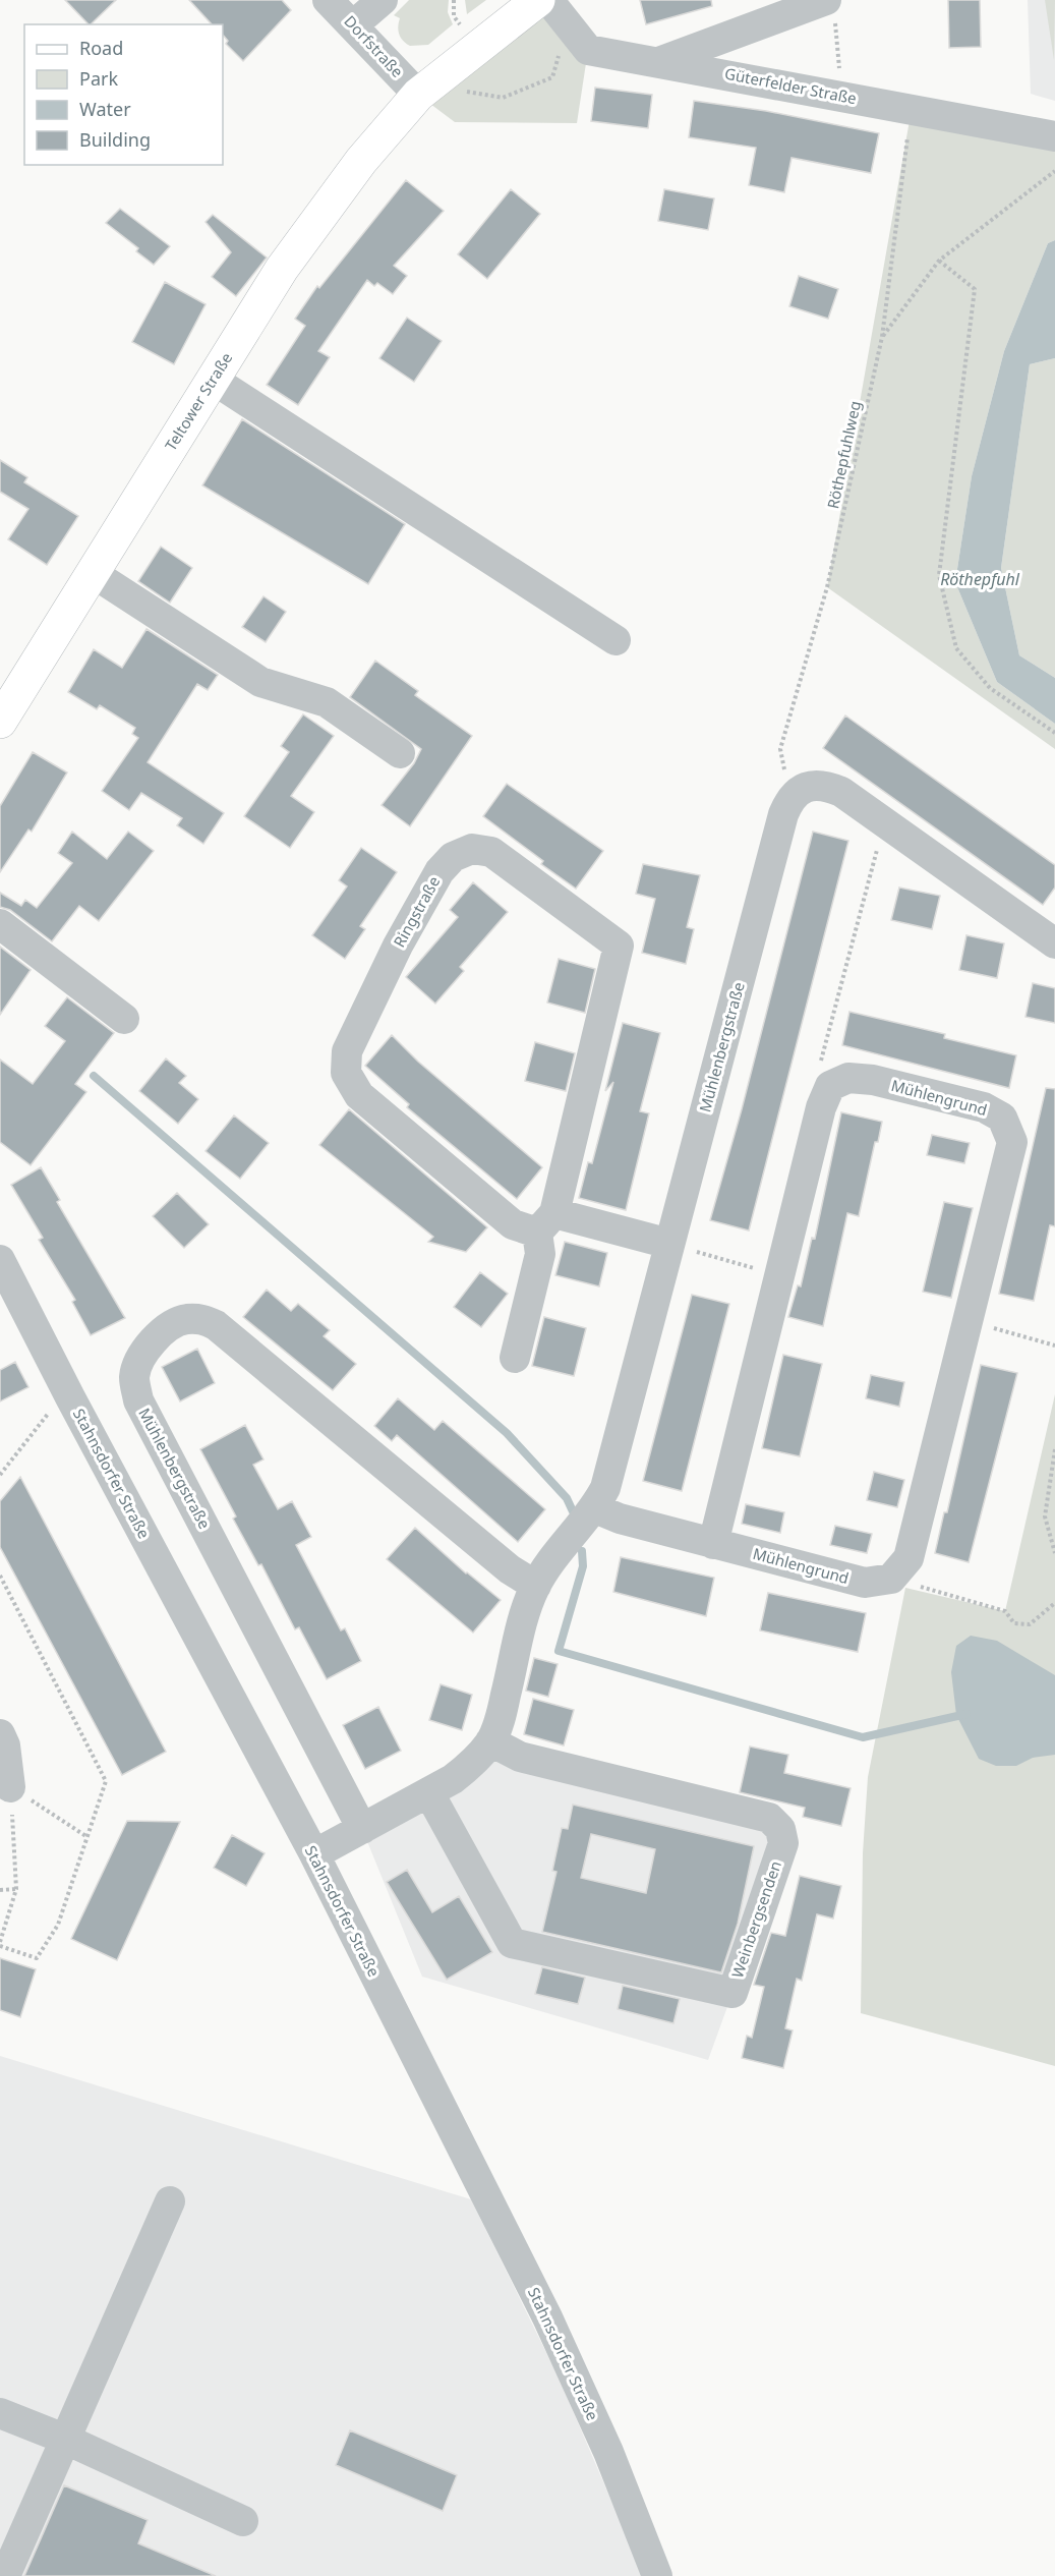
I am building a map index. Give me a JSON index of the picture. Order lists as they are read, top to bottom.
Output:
{
  "streets": {
    "main road": ["Teltower Straße"],
    "street": [
      "Dorfstraße",
      "Güterfelder Straße",
      "Ringstraße",
      "Mühlenbergstraße",
      "Mühlengrund",
      "Stahnsdorfer Straße",
      "Weinbergsenden"
    ],
    "path": ["Röthepfuhlweg"]
  },
  "crossings": [
    ["Dorfstraße", "Teltower Straße"],
    ["Güterfelder Straße", "Röthepfuhlweg"],
    ["Röthepfuhlweg", "Mühlenbergstraße"],
    ["Ringstraße", "Mühlenbergstraße"],
    ["Mühlenbergstraße", "Mühlengrund"],
    ["Mühlenbergstraße", "Stahnsdorfer Straße"],
    ["Mühlenbergstraße", "Weinbergsenden"]
  ],
  "water": ["Röthepfuhl"],
  "legend": [
    "Road",
    "Park",
    "Water",
    "Building"
  ]
}
